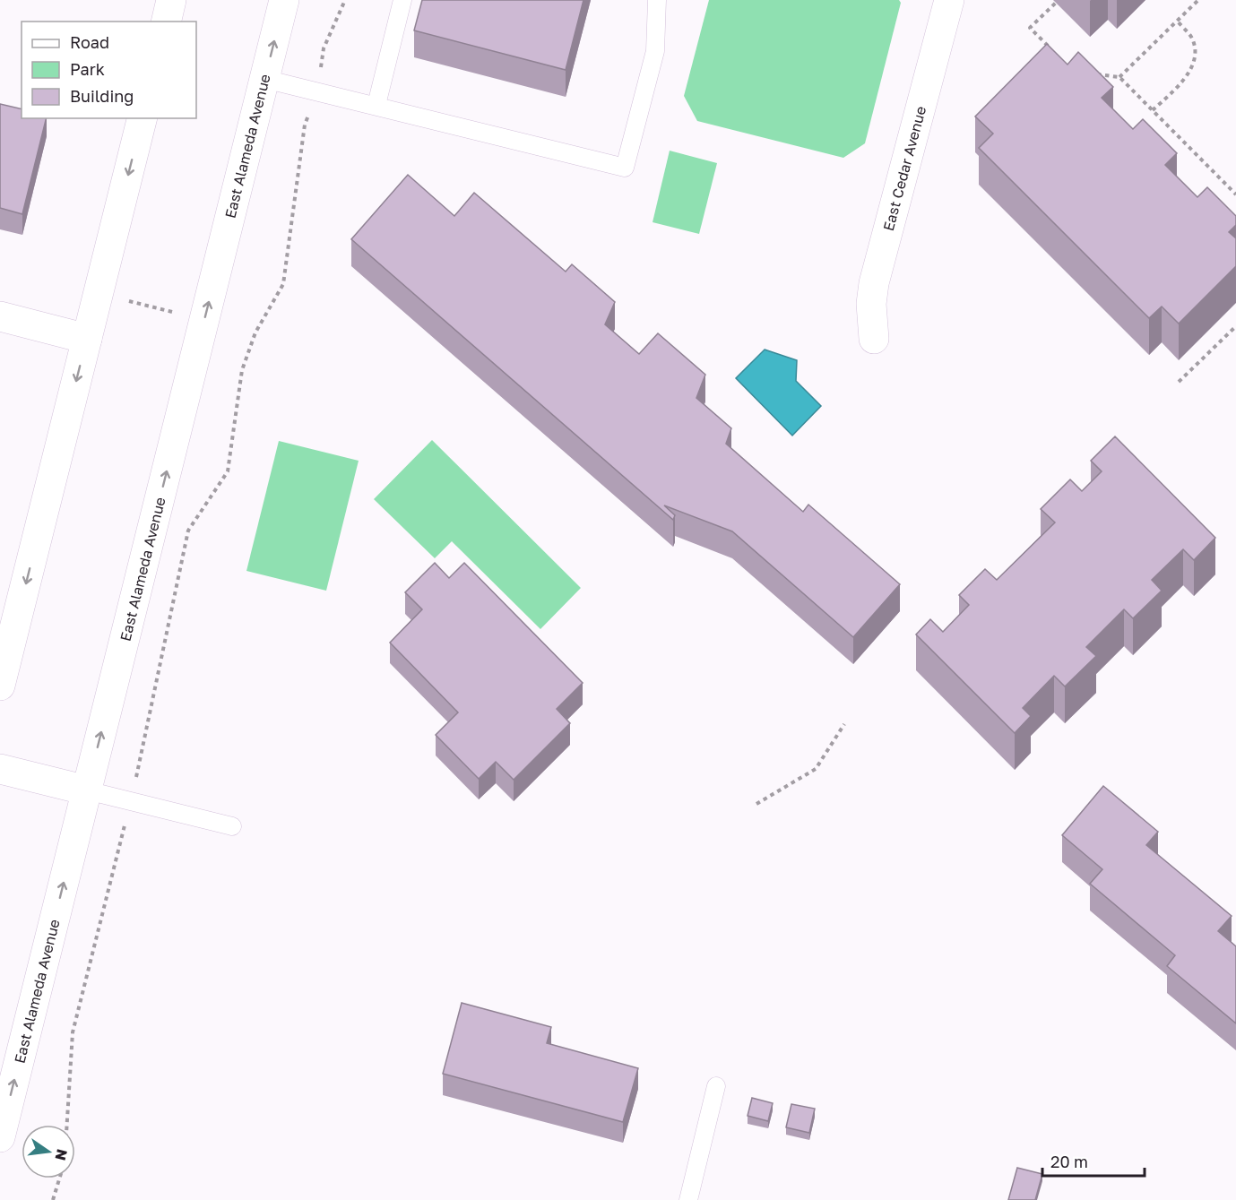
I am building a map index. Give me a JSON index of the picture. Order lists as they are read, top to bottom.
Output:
{
  "streets": {
    "main road": ["East Alameda Avenue", "East Cedar Avenue"]
  },
  "legend": ["Road", "Park", "Building"],
  "scale_bar": "20 m",
  "north": "right"
}
